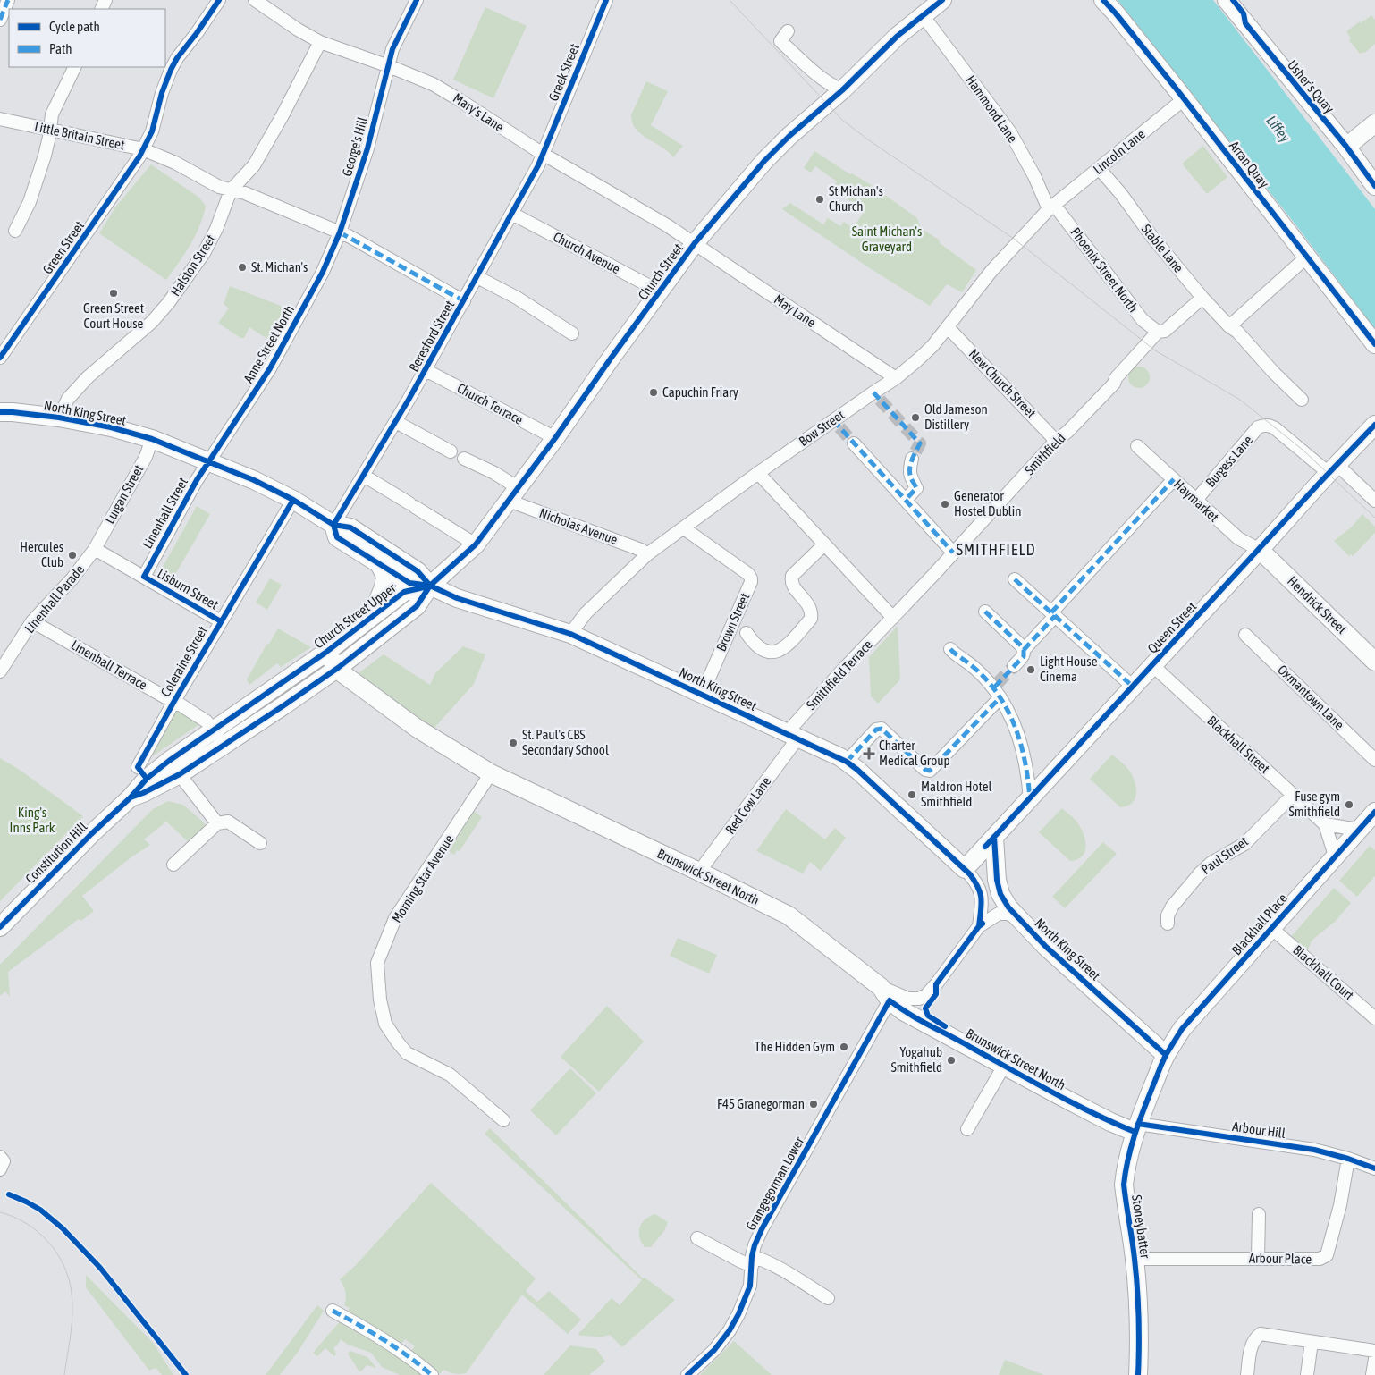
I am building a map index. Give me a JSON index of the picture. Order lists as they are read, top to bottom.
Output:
{
  "streets": {
    "main road": [
      "Usher's Quay",
      "Arran Quay",
      "Church Street",
      "North King Street",
      "Hendrick Street",
      "Church Street Upper",
      "Queen Street",
      "Constitution Hill",
      "Brunswick Street North",
      "Blackhall Place",
      "Stoneybatter"
    ],
    "street": [
      "Greek Street",
      "Hammond Lane",
      "Mary's Lane",
      "Little Britain Street",
      "George's Hill",
      "Lincoln Lane",
      "Green Street",
      "Stable Lane",
      "Church Avenue",
      "Halston Street",
      "Phoenix Street North",
      "May Lane",
      "Beresford Street",
      "Anne Street North",
      "New Church Street",
      "Church Terrace",
      "Bow Street",
      "Smithfield",
      "Burgess Lane",
      "Lurgan Street",
      "Haymarket",
      "Linenhall Street",
      "Nicholas Avenue",
      "Lisburn Street",
      "Linenhall Parade",
      "Brown Street",
      "Coleraine Street",
      "Linenhall Terrace",
      "Smithfield Terrace",
      "Oxmantown Lane",
      "Blackhall Street",
      "Red Cow Lane",
      "Paul Street",
      "Morning Star Avenue",
      "Blackhall Court",
      "Arbour Hill",
      "Grangegorman Lower",
      "Arbour Place"
    ]
  },
  "crossings": [
    ["Greek Street", "Mary's Lane"],
    ["Greek Street", "Beresford Street"],
    ["Hammond Lane", "Lincoln Lane"],
    ["Hammond Lane", "Phoenix Street North"],
    ["Hammond Lane", "Church Street"],
    ["Hammond Lane", "Bow Street"],
    ["Mary's Lane", "George's Hill"],
    ["Mary's Lane", "Halston Street"],
    ["Mary's Lane", "Church Street"],
    ["Mary's Lane", "May Lane"],
    ["Mary's Lane", "Beresford Street"],
    ["Little Britain Street", "George's Hill"],
    ["Little Britain Street", "Green Street"],
    ["Little Britain Street", "Halston Street"],
    ["Little Britain Street", "Beresford Street"],
    ["Little Britain Street", "Anne Street North"],
    ["George's Hill", "Anne Street North"],
    ["Lincoln Lane", "Arran Quay"],
    ["Lincoln Lane", "Stable Lane"],
    ["Lincoln Lane", "Phoenix Street North"],
    ["Lincoln Lane", "Bow Street"],
    ["Stable Lane", "Smithfield"],
    ["Church Avenue", "Church Street"],
    ["Church Avenue", "Beresford Street"],
    ["Halston Street", "North King Street"],
    ["Phoenix Street North", "Bow Street"],
    ["Phoenix Street North", "Smithfield"],
    ["Church Street", "May Lane"],
    ["Church Street", "Church Terrace"],
    ["Church Street", "North King Street"],
    ["Church Street", "Nicholas Avenue"],
    ["Church Street", "Church Street Upper"],
    ["May Lane", "Bow Street"],
    ["Beresford Street", "Church Terrace"],
    ["Beresford Street", "North King Street"],
    ["Anne Street North", "North King Street"],
    ["Anne Street North", "Linenhall Street"],
    ["New Church Street", "Bow Street"],
    ["New Church Street", "Smithfield"],
    ["North King Street", "Bow Street"],
    ["North King Street", "Lurgan Street"],
    ["North King Street", "Linenhall Street"],
    ["North King Street", "Church Street Upper"],
    ["North King Street", "Brown Street"],
    ["North King Street", "Queen Street"],
    ["North King Street", "Coleraine Street"],
    ["North King Street", "Smithfield Terrace"],
    ["North King Street", "Red Cow Lane"],
    ["North King Street", "Blackhall Place"],
    ["North King Street", "Stoneybatter"],
    ["Bow Street", "Nicholas Avenue"],
    ["Bow Street", "Brown Street"],
    ["Smithfield", "Smithfield Terrace"],
    ["Burgess Lane", "Haymarket"],
    ["Burgess Lane", "Queen Street"],
    ["Lurgan Street", "Lisburn Street"],
    ["Lurgan Street", "Linenhall Parade"],
    ["Haymarket", "Hendrick Street"],
    ["Haymarket", "Queen Street"],
    ["Linenhall Street", "Lisburn Street"],
    ["Lisburn Street", "Linenhall Parade"],
    ["Lisburn Street", "Coleraine Street"],
    ["Linenhall Parade", "Linenhall Terrace"],
    ["Hendrick Street", "Queen Street"],
    ["Church Street Upper", "Linenhall Terrace"],
    ["Church Street Upper", "Constitution Hill"],
    ["Church Street Upper", "Brunswick Street North"],
    ["Queen Street", "Blackhall Street"],
    ["Coleraine Street", "Linenhall Terrace"],
    ["Smithfield Terrace", "Red Cow Lane"],
    ["Blackhall Street", "Paul Street"],
    ["Red Cow Lane", "Brunswick Street North"],
    ["Brunswick Street North", "Morning Star Avenue"],
    ["Brunswick Street North", "Arbour Hill"],
    ["Brunswick Street North", "Grangegorman Lower"],
    ["Brunswick Street North", "Stoneybatter"],
    ["Blackhall Place", "Blackhall Court"],
    ["Blackhall Place", "Stoneybatter"],
    ["Arbour Hill", "Stoneybatter"],
    ["Arbour Hill", "Arbour Place"],
    ["Stoneybatter", "Arbour Place"]
  ],
  "districts": ["SMITHFIELD"],
  "water": ["Liffey"],
  "parks": ["Saint Michan's Graveyard", "King's Inns Park"],
  "places": {
    "other": [
      "St Michan's Church",
      "St. Michan's",
      "Green Street Court House",
      "Capuchin Friary",
      "Old Jameson Distillery",
      "Generator Hostel Dublin",
      "Hercules Club",
      "Light House Cinema",
      "St. Paul's CBS Secondary School",
      "Maldron Hotel Smithfield",
      "Fuse gym Smithfield",
      "The Hidden Gym",
      "Yogahub Smithfield",
      "F45 Granegorman"
    ],
    "health": ["Charter Medical Group"]
  },
  "legend": ["Cycle path", "Path"]
}
